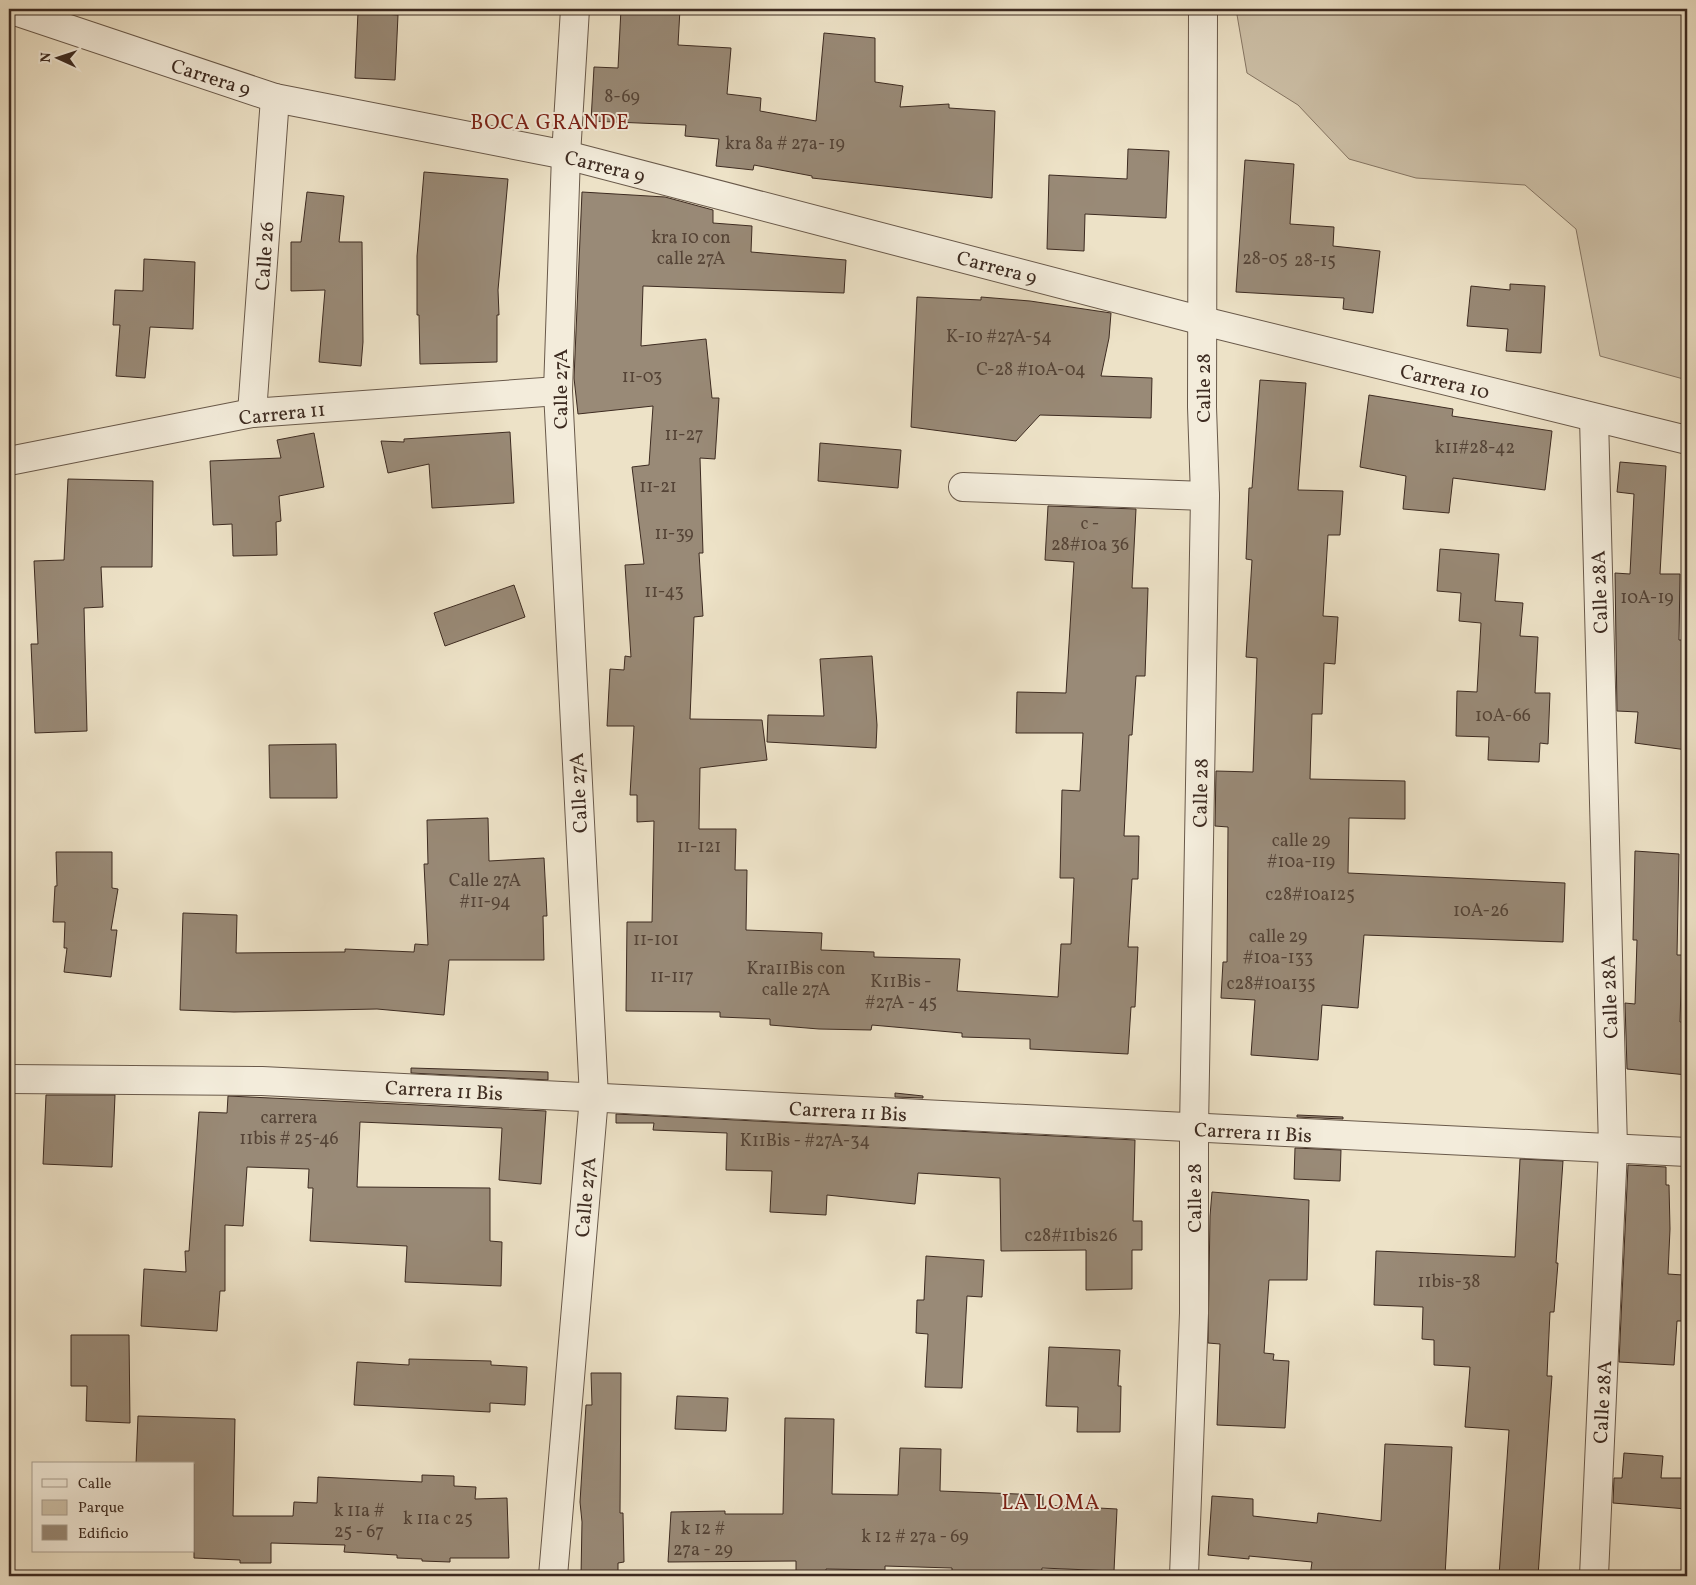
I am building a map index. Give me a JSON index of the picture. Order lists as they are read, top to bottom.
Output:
{
  "streets": {
    "street": [
      "Carrera 9",
      "Calle 26",
      "Carrera 10",
      "Calle 28",
      "Calle 27A",
      "Carrera 11",
      "Calle 28A",
      "Carrera 11 Bis"
    ]
  },
  "crossings": [
    ["Carrera 9", "Calle 26"],
    ["Carrera 9", "Carrera 10"],
    ["Carrera 9", "Calle 28"],
    ["Carrera 9", "Calle 27A"],
    ["Calle 26", "Carrera 11"],
    ["Carrera 10", "Calle 28"],
    ["Carrera 10", "Calle 28A"],
    ["Calle 28", "Carrera 11 Bis"],
    ["Calle 27A", "Carrera 11"],
    ["Calle 27A", "Carrera 11 Bis"],
    ["Calle 28A", "Carrera 11 Bis"]
  ],
  "districts": ["BOCA GRANDE", "LA LOMA"],
  "house_numbers": [
    "8-69",
    "kra 8a # 27a- 19",
    "kra 10 con calle 27A",
    "28-05",
    "28-15",
    "K-10 #27A-54",
    "C-28 #10A-04",
    "11-03",
    "11-27",
    "k11#28-42",
    "11-21",
    "c - 28#10a 36",
    "11-39",
    "11-43",
    "10A-19",
    "10A-66",
    "calle 29 #10a-119",
    "11-121",
    "Calle 27A #11-94",
    "c28#10a125",
    "10A-26",
    "calle 29 #10a-133",
    "11-101",
    "Kra11Bis con calle 27A",
    "11-117",
    "K11Bis - #27A - 45",
    "c28#10a135",
    "carrera 11bis # 25-46",
    "K11Bis - #27A-34",
    "c28#11bis26",
    "11bis-38",
    "k 11a # 25 - 67",
    "k 11a c 25",
    "k 12 # 27a - 29",
    "k 12 # 27a - 69"
  ],
  "legend": ["Calle", "Parque", "Edificio"],
  "north": "left"
}
